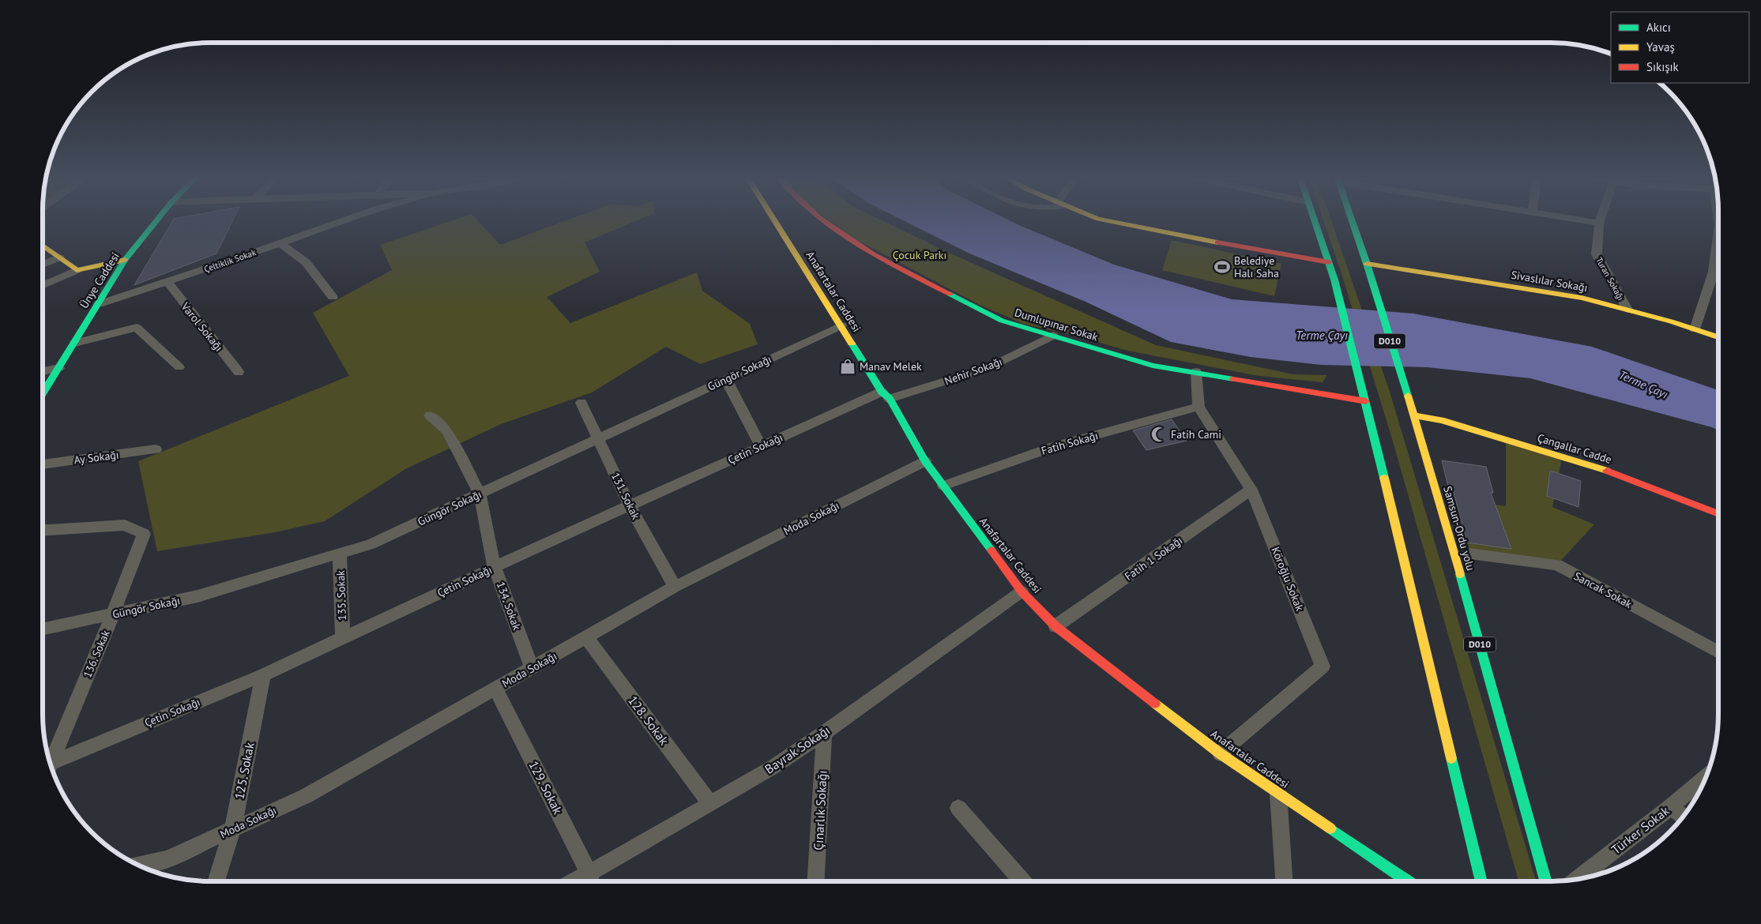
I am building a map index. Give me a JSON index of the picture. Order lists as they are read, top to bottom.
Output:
{
  "streets": {
    "main road": [
      "Ünye Caddesi",
      "Sivaslılar Sokağı",
      "Anafartalar Caddesi",
      "Dumlupınar Sokak",
      "D010",
      "Çangallar Cadde",
      "Samsun-Ordu yolu"
    ],
    "street": [
      "Çeltiklik Sokak",
      "Turan Sokağı",
      "Varol Sokağı",
      "Nehir Sokağı",
      "Güngör Sokağı",
      "Fatih Sokağı",
      "Çetin Sokağı",
      "Ay Sokağı",
      "131. Sokak",
      "Moda Sokağı",
      "Fatih 1 Sokağı",
      "Köroğlu Sokak",
      "Sancak Sokak",
      "135. Sokak",
      "134. Sokak",
      "136. Sokak",
      "128. Sokak",
      "Bayrak Sokağı",
      "125. Sokak",
      "129. Sokak",
      "Çınarlık Sokağı",
      "Türker Sokak"
    ]
  },
  "crossings": [
    ["Çeltiklik Sokak", "Ünye Caddesi"],
    ["Çeltiklik Sokak", "Varol Sokağı"],
    ["Turan Sokağı", "Sivaslılar Sokağı"],
    ["Sivaslılar Sokağı", "Samsun-Ordu yolu"],
    ["Anafartalar Caddesi", "Nehir Sokağı"],
    ["Anafartalar Caddesi", "Güngör Sokağı"],
    ["Anafartalar Caddesi", "Fatih Sokağı"],
    ["Anafartalar Caddesi", "Çetin Sokağı"],
    ["Anafartalar Caddesi", "Moda Sokağı"],
    ["Anafartalar Caddesi", "Fatih 1 Sokağı"],
    ["Anafartalar Caddesi", "Köroğlu Sokak"],
    ["Anafartalar Caddesi", "Bayrak Sokağı"],
    ["Dumlupınar Sokak", "Nehir Sokağı"],
    ["Dumlupınar Sokak", "Köroğlu Sokak"],
    ["Nehir Sokağı", "Çetin Sokağı"],
    ["Güngör Sokağı", "131. Sokak"],
    ["Güngör Sokağı", "135. Sokak"],
    ["Güngör Sokağı", "134. Sokak"],
    ["Güngör Sokağı", "136. Sokak"],
    ["Fatih Sokağı", "Köroğlu Sokak"],
    ["Çetin Sokağı", "131. Sokak"],
    ["Çetin Sokağı", "135. Sokak"],
    ["Çetin Sokağı", "134. Sokak"],
    ["Çetin Sokağı", "125. Sokak"],
    ["Çangallar Cadde", "Samsun-Ordu yolu"],
    ["131. Sokak", "Moda Sokağı"],
    ["Moda Sokağı", "134. Sokak"],
    ["Moda Sokağı", "128. Sokak"],
    ["Moda Sokağı", "125. Sokak"],
    ["Moda Sokağı", "129. Sokak"],
    ["Fatih 1 Sokağı", "Köroğlu Sokak"],
    ["128. Sokak", "Bayrak Sokağı"],
    ["Bayrak Sokağı", "129. Sokak"],
    ["Bayrak Sokağı", "Çınarlık Sokağı"]
  ],
  "water": ["Terme Çayı"],
  "parks": ["Çocuk Parkı"],
  "places": {
    "sports": ["Belediye Halı Saha"],
    "shop": ["Manav Melek"],
    "mosque": ["Fatih Cami"]
  },
  "legend": ["Akıcı", "Yavaş", "Sıkışık"]
}
